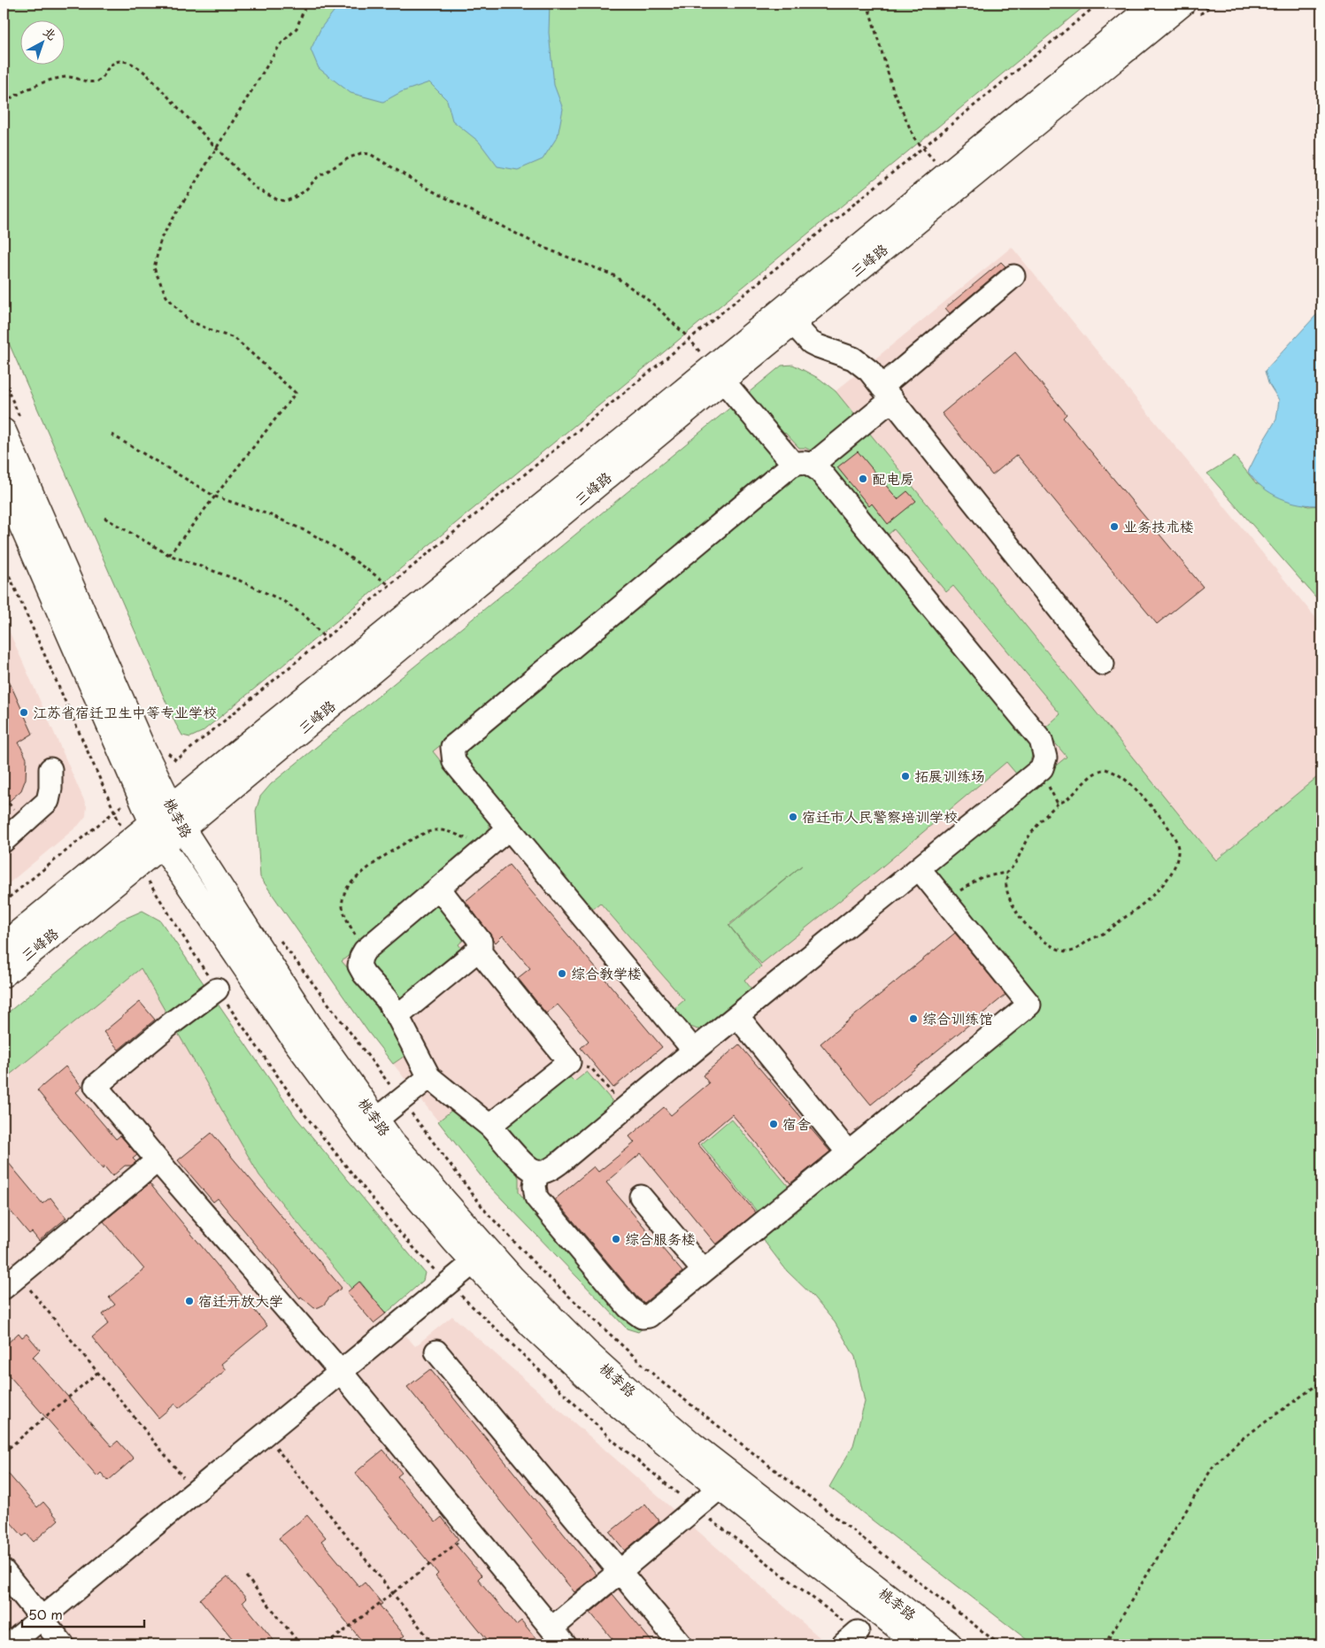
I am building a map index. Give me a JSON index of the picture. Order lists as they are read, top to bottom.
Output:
{
  "streets": {
    "main road": ["三峰路", "桃李路"]
  },
  "crossings": [
    ["三峰路", "桃李路"]
  ],
  "places": [
    "配电房",
    "业务技术楼",
    "江苏省宿迁卫生中等专业学校",
    "拓展训练场",
    "宿迁市人民警察培训学校",
    "综合教学楼",
    "综合训练馆",
    "宿舍",
    "综合服务楼",
    "宿迁开放大学"
  ],
  "scale_bar": "50 m",
  "north": "top right"
}
